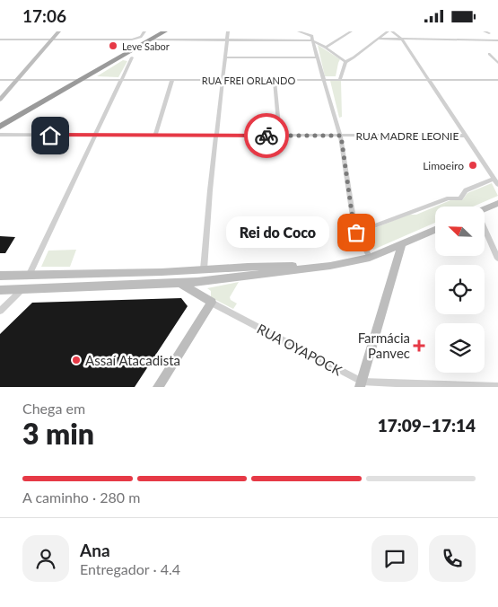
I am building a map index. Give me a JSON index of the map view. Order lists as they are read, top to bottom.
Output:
{
  "streets": {
    "street": ["RUA FREI ORLANDO", "RUA MADRE LEONIE", "RUA OYAPOCK"]
  },
  "places": {
    "other": [
      "Leve Sabor",
      "Limoeiro",
      "Rei do Coco",
      "Assaí Atacadista"
    ],
    "health": ["Farmácia Panvec"]
  },
  "north": "top left",
  "page": {
    "status": "17:06",
    "bubble": "Rei do Coco",
    "heading": ["3 min", "Chega em", "17:09–17:14"],
    "panel": ["Ana", "Entregador · 4.4"],
    "bar": "A caminho · 280 m"
  }
}
